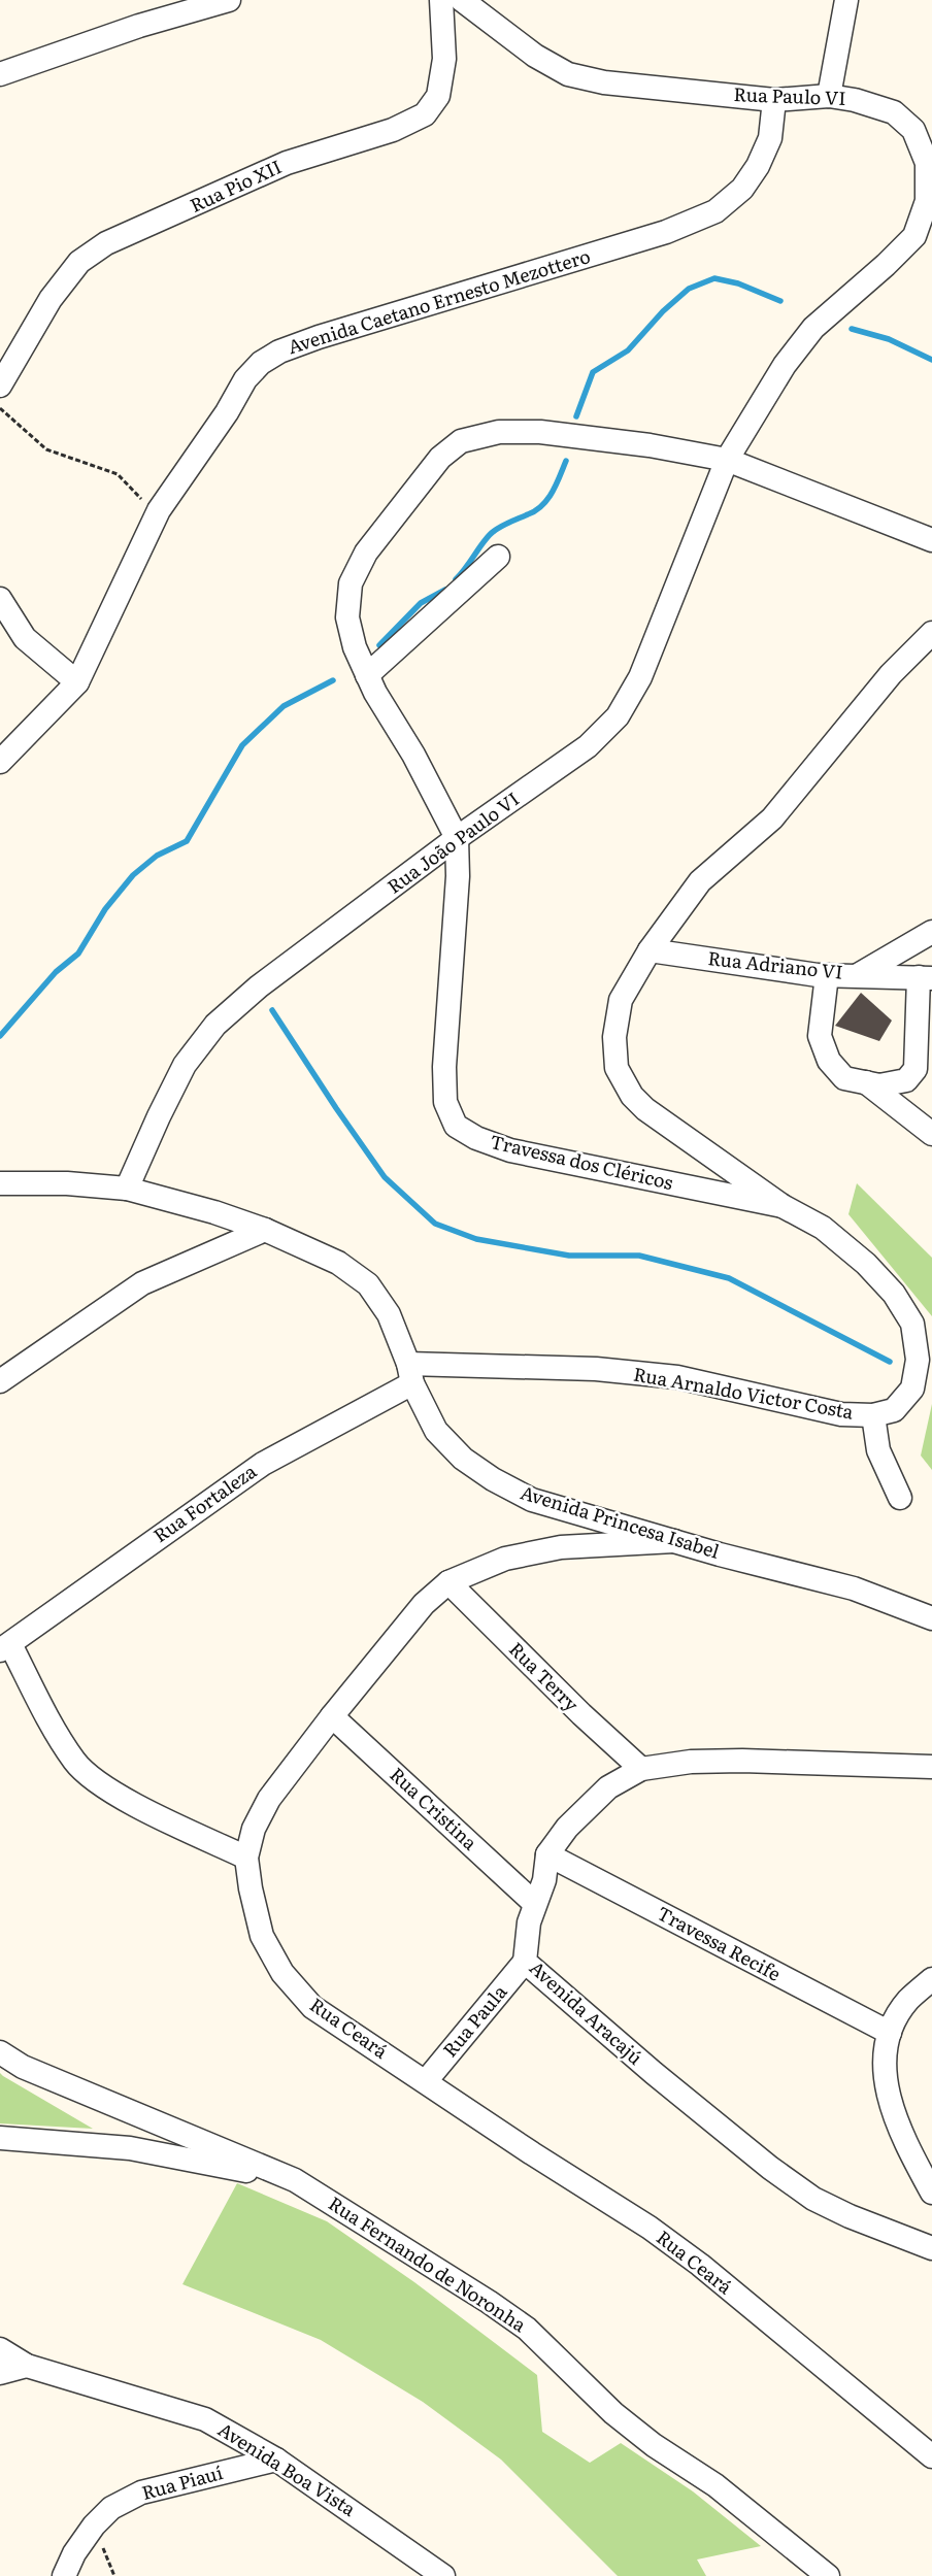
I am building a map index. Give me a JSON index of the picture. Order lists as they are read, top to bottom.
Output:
{
  "streets": {
    "street": [
      "Rua Paulo VI",
      "Rua Pio XII",
      "Avenida Caetano Ernesto Mezottero",
      "Rua João Paulo VI",
      "Rua Adriano VI",
      "Travessa dos Cléricos",
      "Rua Arnaldo Victor Costa",
      "Rua Fortaleza",
      "Avenida Princesa Isabel",
      "Rua Terry",
      "Rua Cristina",
      "Travessa Recife",
      "Avenida Aracajú",
      "Rua Paula",
      "Rua Ceará",
      "Rua Fernando de Noronha",
      "Avenida Boa Vista",
      "Rua Piauí"
    ]
  },
  "crossings": [
    ["Rua Paulo VI", "Avenida Caetano Ernesto Mezottero"],
    ["Rua Paulo VI", "Rua João Paulo VI"],
    ["Rua João Paulo VI", "Travessa dos Cléricos"],
    ["Rua João Paulo VI", "Avenida Princesa Isabel"],
    ["Rua Adriano VI", "Rua Arnaldo Victor Costa"],
    ["Travessa dos Cléricos", "Rua Arnaldo Victor Costa"],
    ["Rua Arnaldo Victor Costa", "Rua Fortaleza"],
    ["Rua Arnaldo Victor Costa", "Avenida Princesa Isabel"],
    ["Rua Fortaleza", "Avenida Princesa Isabel"],
    ["Rua Fortaleza", "Rua Ceará"],
    ["Avenida Princesa Isabel", "Rua Ceará"],
    ["Rua Terry", "Avenida Aracajú"],
    ["Rua Terry", "Rua Ceará"],
    ["Rua Cristina", "Avenida Aracajú"],
    ["Rua Cristina", "Rua Ceará"],
    ["Travessa Recife", "Avenida Aracajú"],
    ["Avenida Aracajú", "Rua Paula"],
    ["Rua Paula", "Rua Ceará"],
    ["Avenida Boa Vista", "Rua Piauí"]
  ]
}
